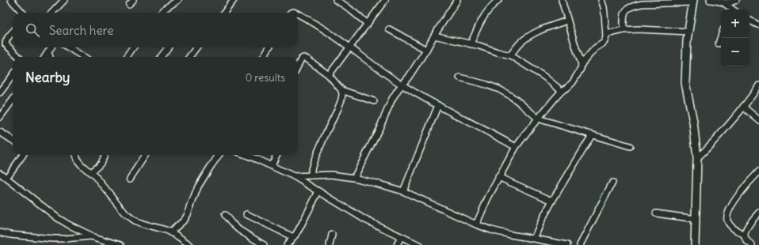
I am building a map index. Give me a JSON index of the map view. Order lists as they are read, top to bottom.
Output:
{
  "page": {
    "map_buttons": ["+", "−"],
    "search": "Search here",
    "heading": ["Nearby", "0 results"]
  }
}
